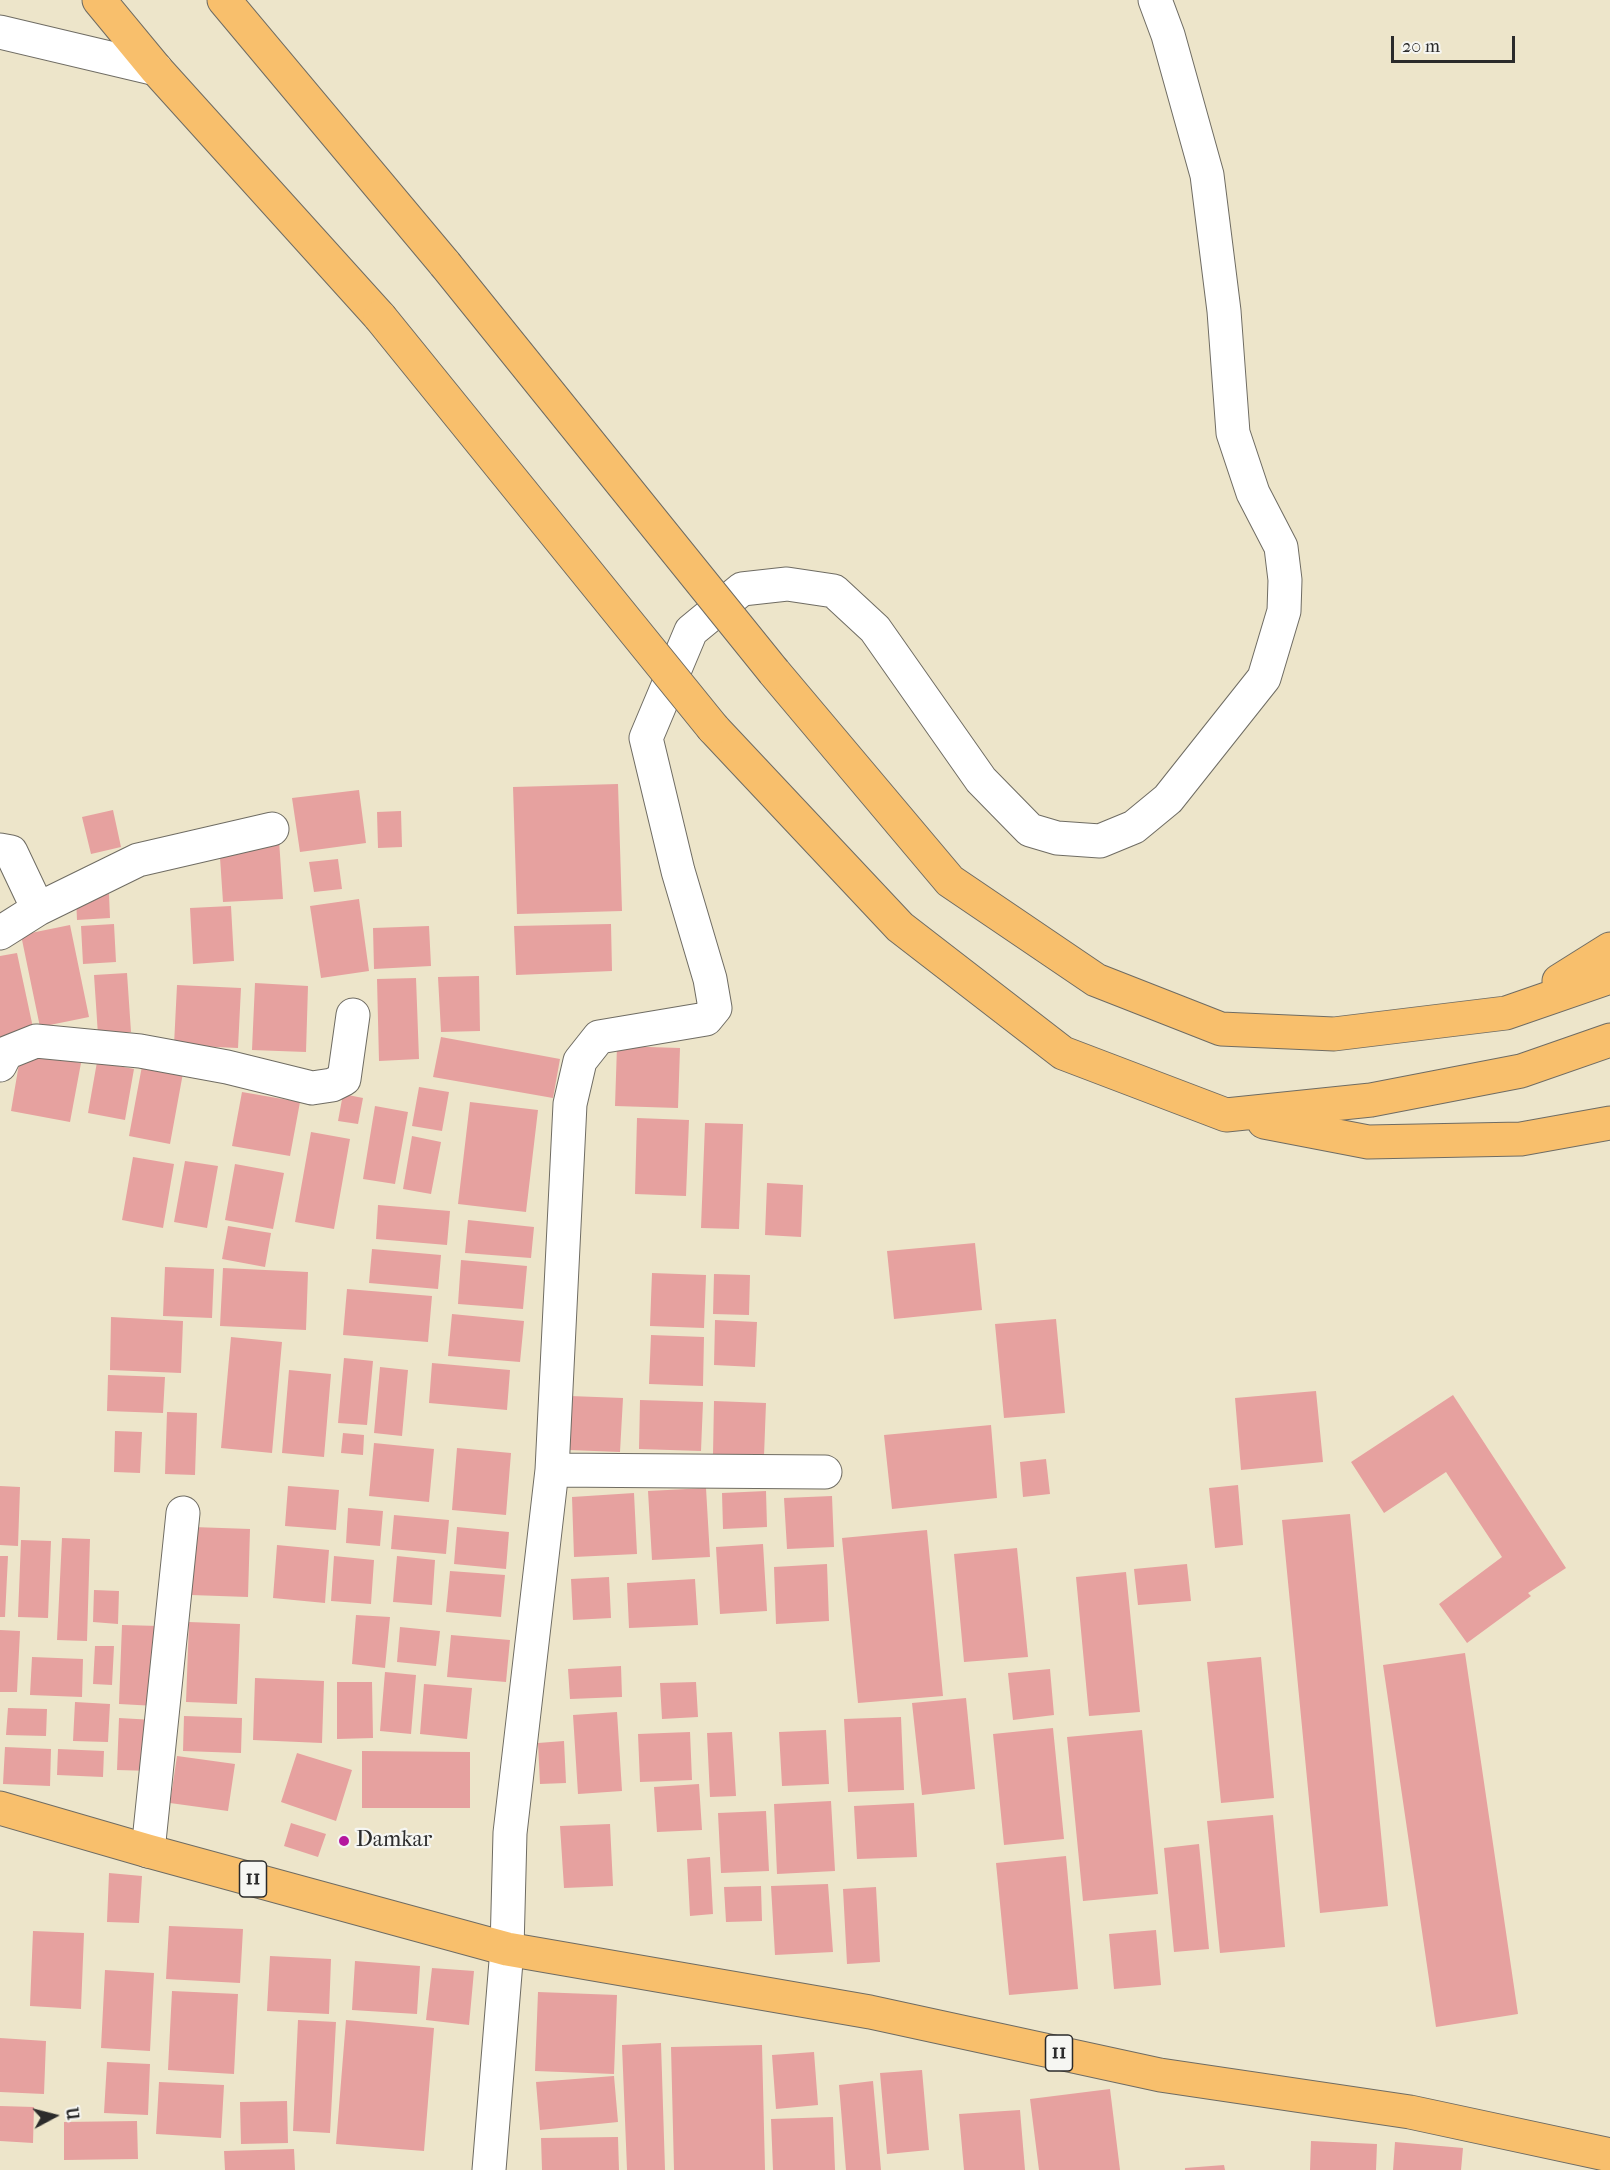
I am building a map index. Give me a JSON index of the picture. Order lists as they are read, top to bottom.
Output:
{
  "streets": {
    "highway": ["11"]
  },
  "places": ["Damkar"],
  "scale_bar": "20 m",
  "north": "right"
}
